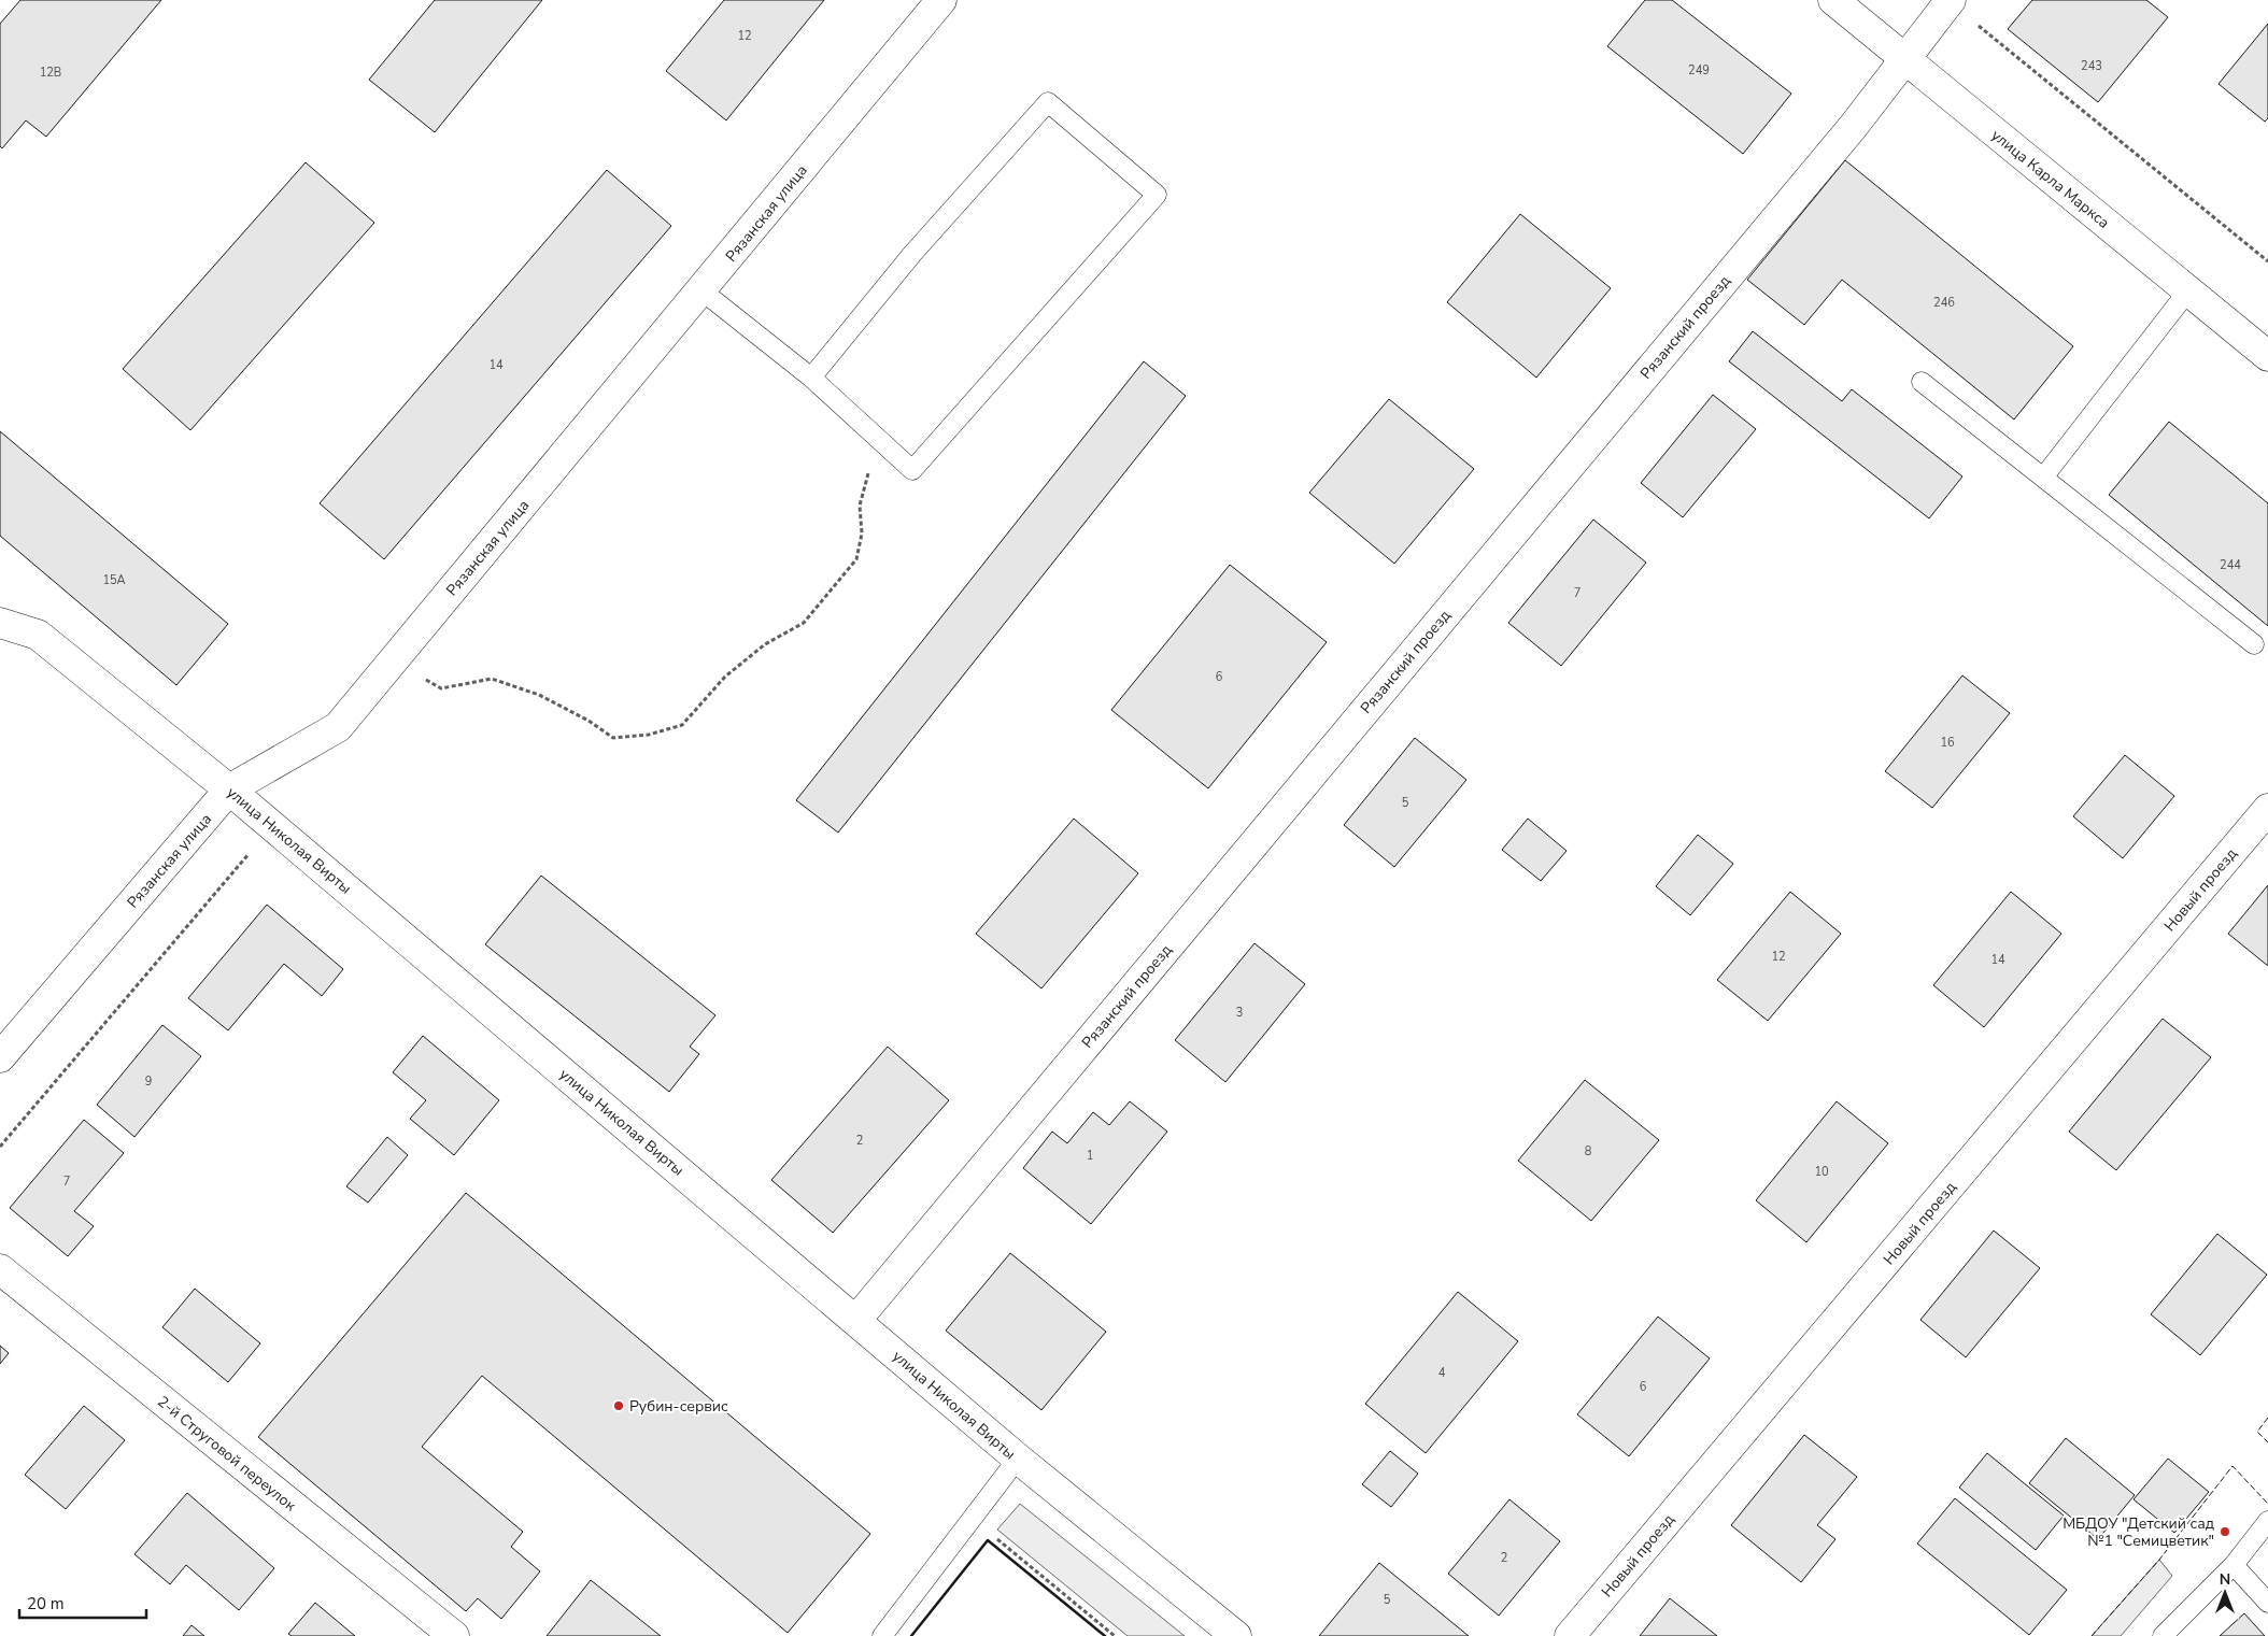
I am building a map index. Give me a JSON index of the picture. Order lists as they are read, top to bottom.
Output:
{
  "streets": {
    "street": [
      "улица Карла Маркса",
      "Рязанская улица",
      "Рязанский проезд",
      "улица Николая Вирты",
      "Новый проезд",
      "2-й Струговой переулок"
    ]
  },
  "crossings": [
    ["улица Карла Маркса", "Рязанский проезд"],
    ["Рязанская улица", "улица Николая Вирты"],
    ["Рязанский проезд", "улица Николая Вирты"]
  ],
  "places": ["Рубин-сервис", "МБДОУ \"Детский сад №1 \"Семицветик\""],
  "house_numbers": [
    "12",
    "243",
    "249",
    "12В",
    "246",
    "14",
    "244",
    "15А",
    "7",
    "6",
    "16",
    "5",
    "12",
    "14",
    "3",
    "9",
    "2",
    "8",
    "1",
    "10",
    "7",
    "4",
    "6",
    "2",
    "5"
  ],
  "scale_bar": "20 m",
  "north": "top"
}
